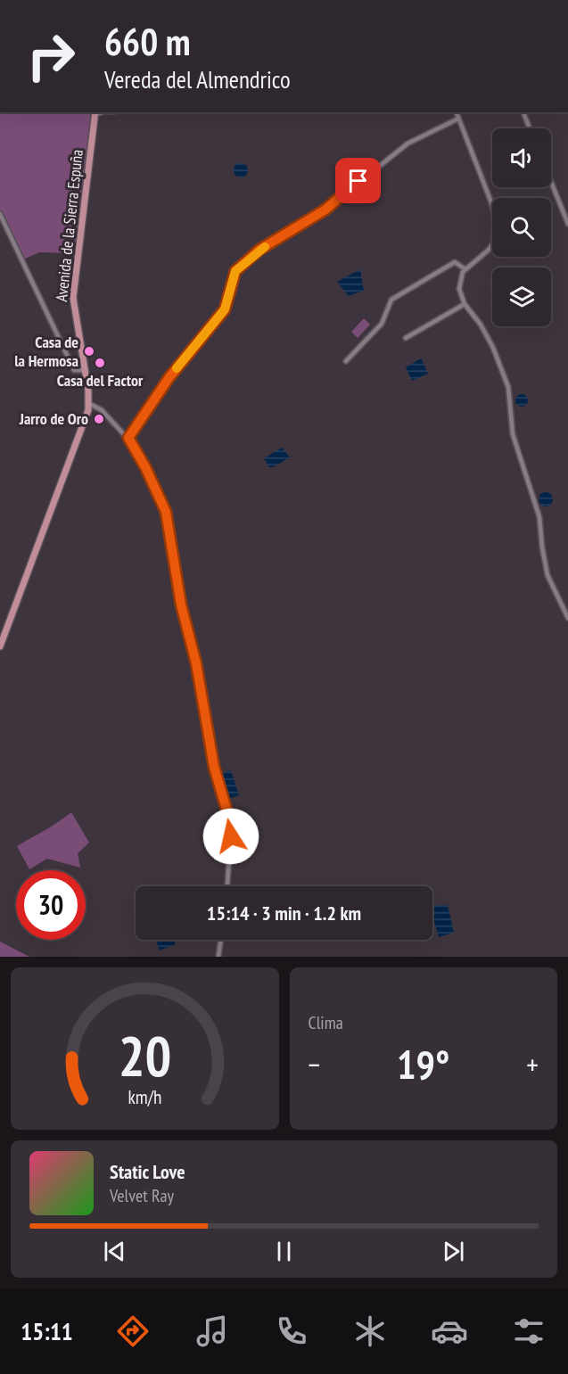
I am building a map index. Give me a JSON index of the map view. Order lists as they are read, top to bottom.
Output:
{
  "streets": {
    "main road": ["Avenida de la Sierra Espuña"]
  },
  "places": ["Casa de la Hermosa", "Casa del Factor", "Jarro de Oro"],
  "page": {
    "turn": ["660 m", "Vereda del Almendrico"],
    "limit": "30",
    "trip": "15:14 · 3 min · 1.2 km",
    "tile": "Clima",
    "heat": ["−", "19°", "+"],
    "song": ["Static Love", "Velvet Ray"],
    "tabs": "15:11",
    "gauge": ["20", "km/h"]
  }
}
